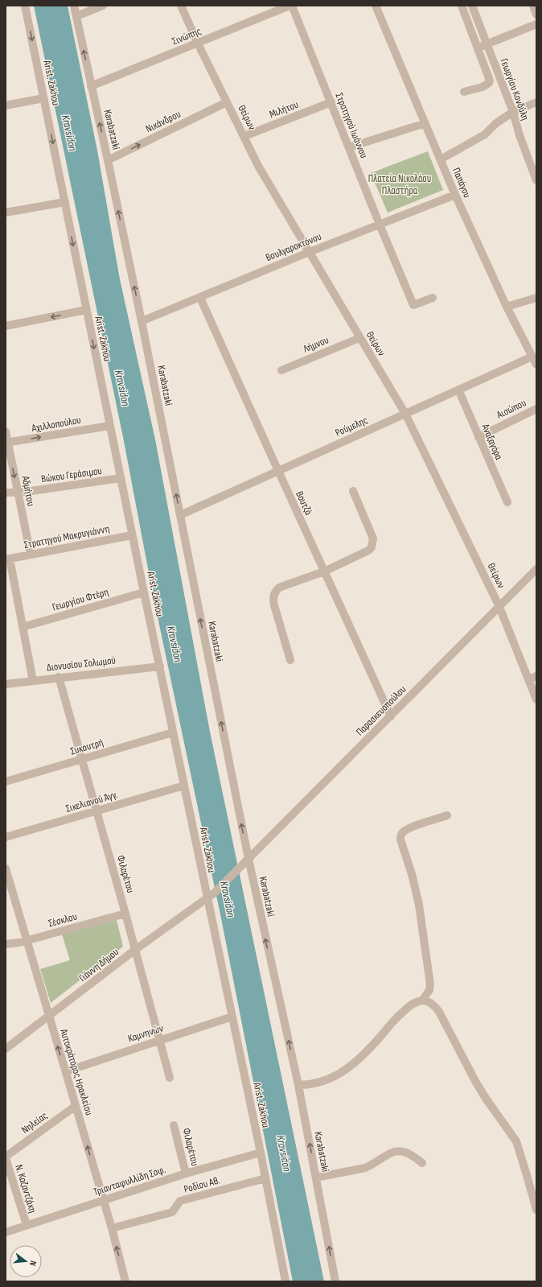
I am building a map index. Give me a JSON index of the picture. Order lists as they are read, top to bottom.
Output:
{
  "streets": {
    "street": [
      "Σινώπης",
      "Arist. Zakhou",
      "Γεωργίου Κονδύλη",
      "Μιλήτου",
      "Θείρων",
      "Νικάνδρου",
      "Στρατηγού Ιωάννου",
      "Karabatzaki",
      "Παπάγου",
      "Βουλγαροκτόνου",
      "Λήμνου",
      "Αισώπου",
      "Αχιλλοπούλου",
      "Ρούμελης",
      "Αναξαγόρα",
      "Βώκου Γεράσιμου",
      "Αδμήτου",
      "Βουτζά",
      "Στρατηγού Μακρυγιάννη",
      "Γεωργίου Φτέρη",
      "Διονυσίου Σολωμού",
      "Παρασκευοπούλου",
      "Συκουτρή",
      "Σικελιανού Άγγ.",
      "Φιλαρέτου",
      "Σέσκλου",
      "Γιάννη Δήμου",
      "Κομνηνών",
      "Αυτοκράτορος Ηρακλείου",
      "Νηλείας",
      "Τριανταφυλλίδη Σοφ.",
      "Ροδίου Αθ.",
      "Ν. Καζαντζάκη"
    ]
  },
  "crossings": [
    ["Σινώπης", "Θείρων"],
    ["Σινώπης", "Στρατηγού Ιωάννου"],
    ["Σινώπης", "Karabatzaki"],
    ["Arist. Zakhou", "Αχιλλοπούλου"],
    ["Arist. Zakhou", "Βώκου Γεράσιμου"],
    ["Arist. Zakhou", "Στρατηγού Μακρυγιάννη"],
    ["Arist. Zakhou", "Γεωργίου Φτέρη"],
    ["Arist. Zakhou", "Διονυσίου Σολωμού"],
    ["Arist. Zakhou", "Συκουτρή"],
    ["Arist. Zakhou", "Σικελιανού Άγγ."],
    ["Arist. Zakhou", "Γιάννη Δήμου"],
    ["Arist. Zakhou", "Κομνηνών"],
    ["Arist. Zakhou", "Τριανταφυλλίδη Σοφ."],
    ["Arist. Zakhou", "Ροδίου Αθ."],
    ["Μιλήτου", "Θείρων"],
    ["Μιλήτου", "Στρατηγού Ιωάννου"],
    ["Θείρων", "Νικάνδρου"],
    ["Θείρων", "Βουλγαροκτόνου"],
    ["Θείρων", "Λήμνου"],
    ["Θείρων", "Ρούμελης"],
    ["Θείρων", "Παρασκευοπούλου"],
    ["Νικάνδρου", "Karabatzaki"],
    ["Στρατηγού Ιωάννου", "Βουλγαροκτόνου"],
    ["Karabatzaki", "Βουλγαροκτόνου"],
    ["Karabatzaki", "Ρούμελης"],
    ["Karabatzaki", "Παρασκευοπούλου"],
    ["Παπάγου", "Βουλγαροκτόνου"],
    ["Παπάγου", "Ρούμελης"],
    ["Βουλγαροκτόνου", "Βουτζά"],
    ["Αισώπου", "Αναξαγόρα"],
    ["Αχιλλοπούλου", "Αδμήτου"],
    ["Ρούμελης", "Αναξαγόρα"],
    ["Ρούμελης", "Βουτζά"],
    ["Βώκου Γεράσιμου", "Αδμήτου"],
    ["Αδμήτου", "Στρατηγού Μακρυγιάννη"],
    ["Βουτζά", "Παρασκευοπούλου"],
    ["Διονυσίου Σολωμού", "Φιλαρέτου"],
    ["Παρασκευοπούλου", "Γιάννη Δήμου"],
    ["Συκουτρή", "Φιλαρέτου"],
    ["Σικελιανού Άγγ.", "Φιλαρέτου"],
    ["Φιλαρέτου", "Σέσκλου"],
    ["Φιλαρέτου", "Γιάννη Δήμου"],
    ["Φιλαρέτου", "Κομνηνών"],
    ["Φιλαρέτου", "Τριανταφυλλίδη Σοφ."],
    ["Σέσκλου", "Αυτοκράτορος Ηρακλείου"],
    ["Γιάννη Δήμου", "Αυτοκράτορος Ηρακλείου"],
    ["Κομνηνών", "Αυτοκράτορος Ηρακλείου"],
    ["Αυτοκράτορος Ηρακλείου", "Νηλείας"],
    ["Αυτοκράτορος Ηρακλείου", "Τριανταφυλλίδη Σοφ."],
    ["Αυτοκράτορος Ηρακλείου", "Ροδίου Αθ."],
    ["Νηλείας", "Ν. Καζαντζάκη"],
    ["Τριανταφυλλίδη Σοφ.", "Ν. Καζαντζάκη"]
  ],
  "one_way": [
    "Νικάνδρου",
    "Karabatzaki",
    "Αχιλλοπούλου",
    "Αδμήτου",
    "Αυτοκράτορος Ηρακλείου"
  ],
  "water": ["Kravsidon"],
  "parks": ["Πλατεία Νικολάου Πλαστήρα"],
  "north": "right"
}
